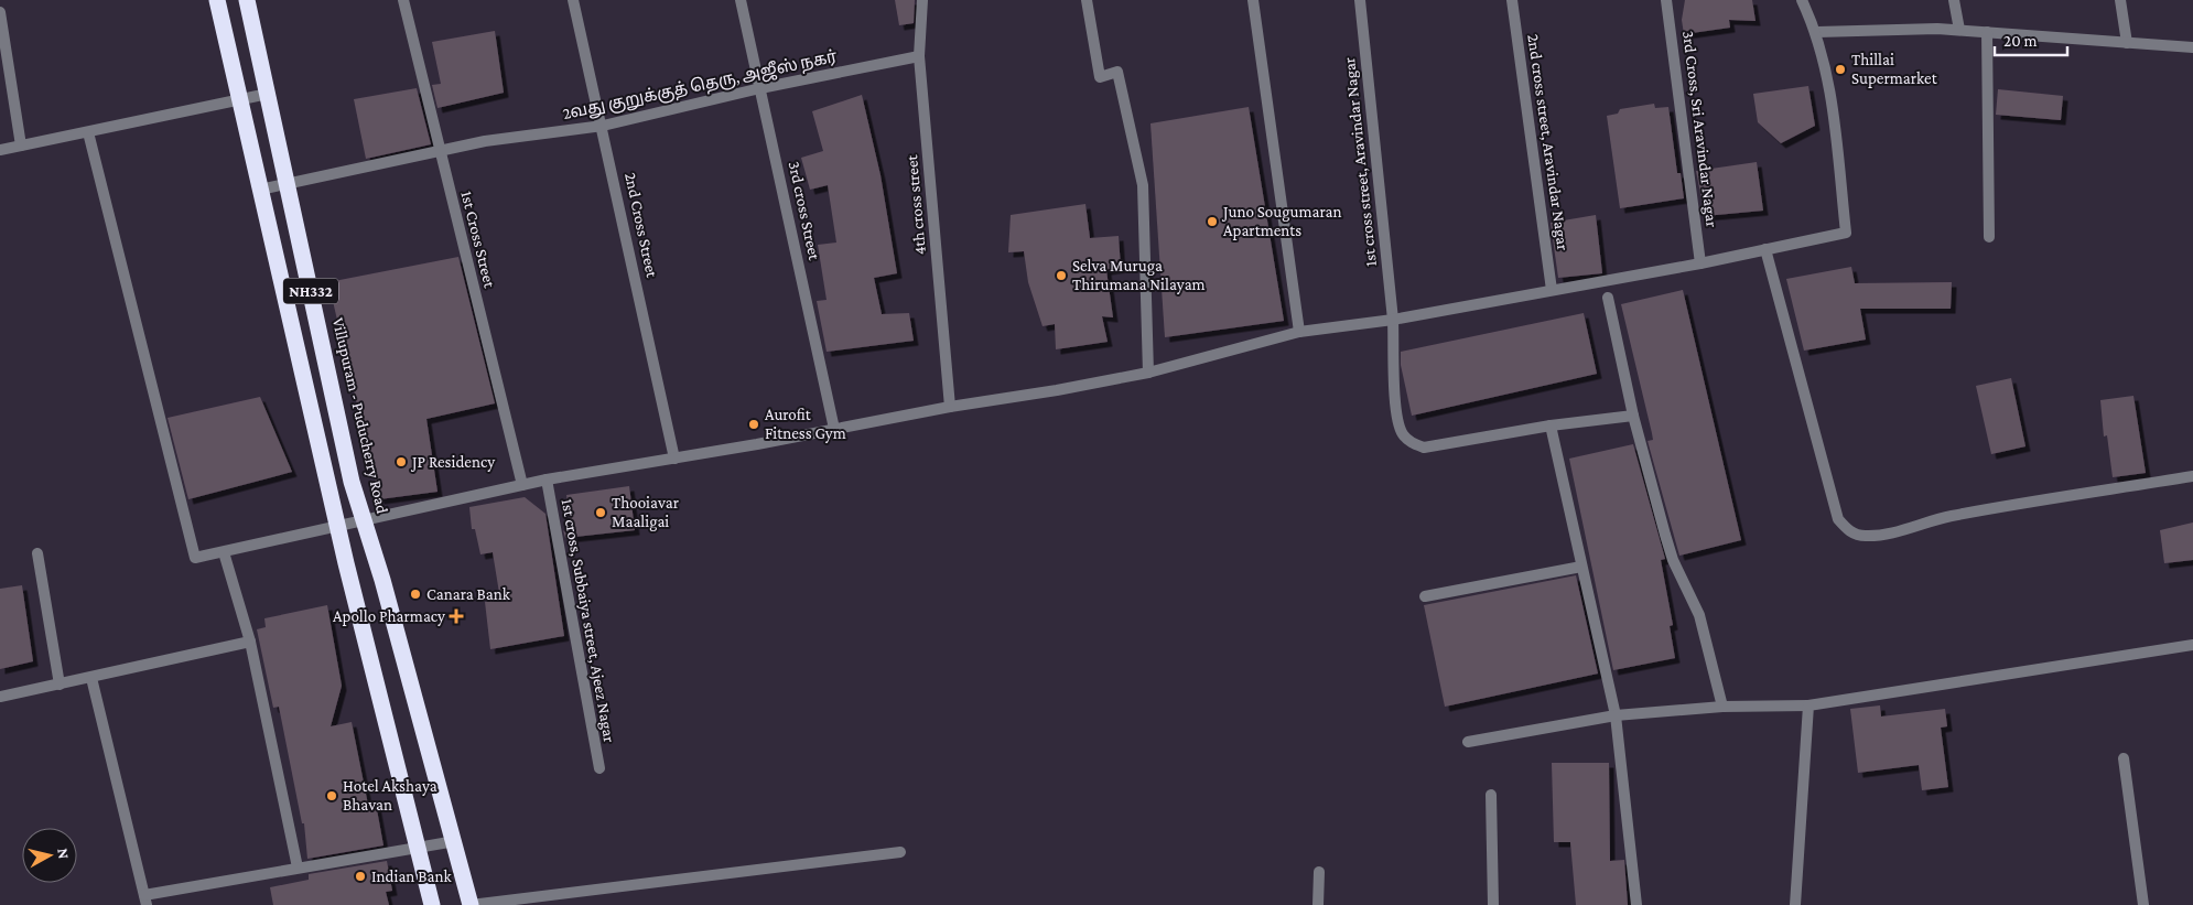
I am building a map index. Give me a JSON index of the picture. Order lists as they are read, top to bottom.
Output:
{
  "streets": {
    "highway": ["NH332", "Villupuram - Puducherry Road"],
    "street": [
      "2வது குறுக்குத் தெரு, அஜீஸ் நகர்",
      "3rd Cross, Sri Aravindar Nagar",
      "2nd cross street, Aravindar Nagar",
      "1st cross street, Aravindar Nagar",
      "4th cross street",
      "3rd cross Street",
      "2nd Cross Street",
      "1st Cross Street",
      "1st cross, Subbaiya street, Ajeez Nagar"
    ]
  },
  "crossings": [
    ["2வது குறுக்குத் தெரு, அஜீஸ் நகர்", "4th cross street"],
    ["2வது குறுக்குத் தெரு, அஜீஸ் நகர்", "3rd cross Street"],
    ["2வது குறுக்குத் தெரு, அஜீஸ் நகர்", "2nd Cross Street"],
    ["2வது குறுக்குத் தெரு, அஜீஸ் நகர்", "1st Cross Street"],
    ["2வது குறுக்குத் தெரு, அஜீஸ் நகர்", "NH332"],
    ["2வது குறுக்குத் தெரு, அஜீஸ் நகர்", "Villupuram - Puducherry Road"]
  ],
  "places": {
    "other": [
      "Thillai Supermarket",
      "Juno Sougumaran Apartments",
      "Selva Muruga Thirumana Nilayam",
      "Aurofit Fitness Gym",
      "JP Residency",
      "Thooiavar Maaligai",
      "Canara Bank",
      "Hotel Akshaya Bhavan",
      "Indian Bank"
    ],
    "health": ["Apollo Pharmacy"]
  },
  "scale_bar": "20 m",
  "north": "right"
}
